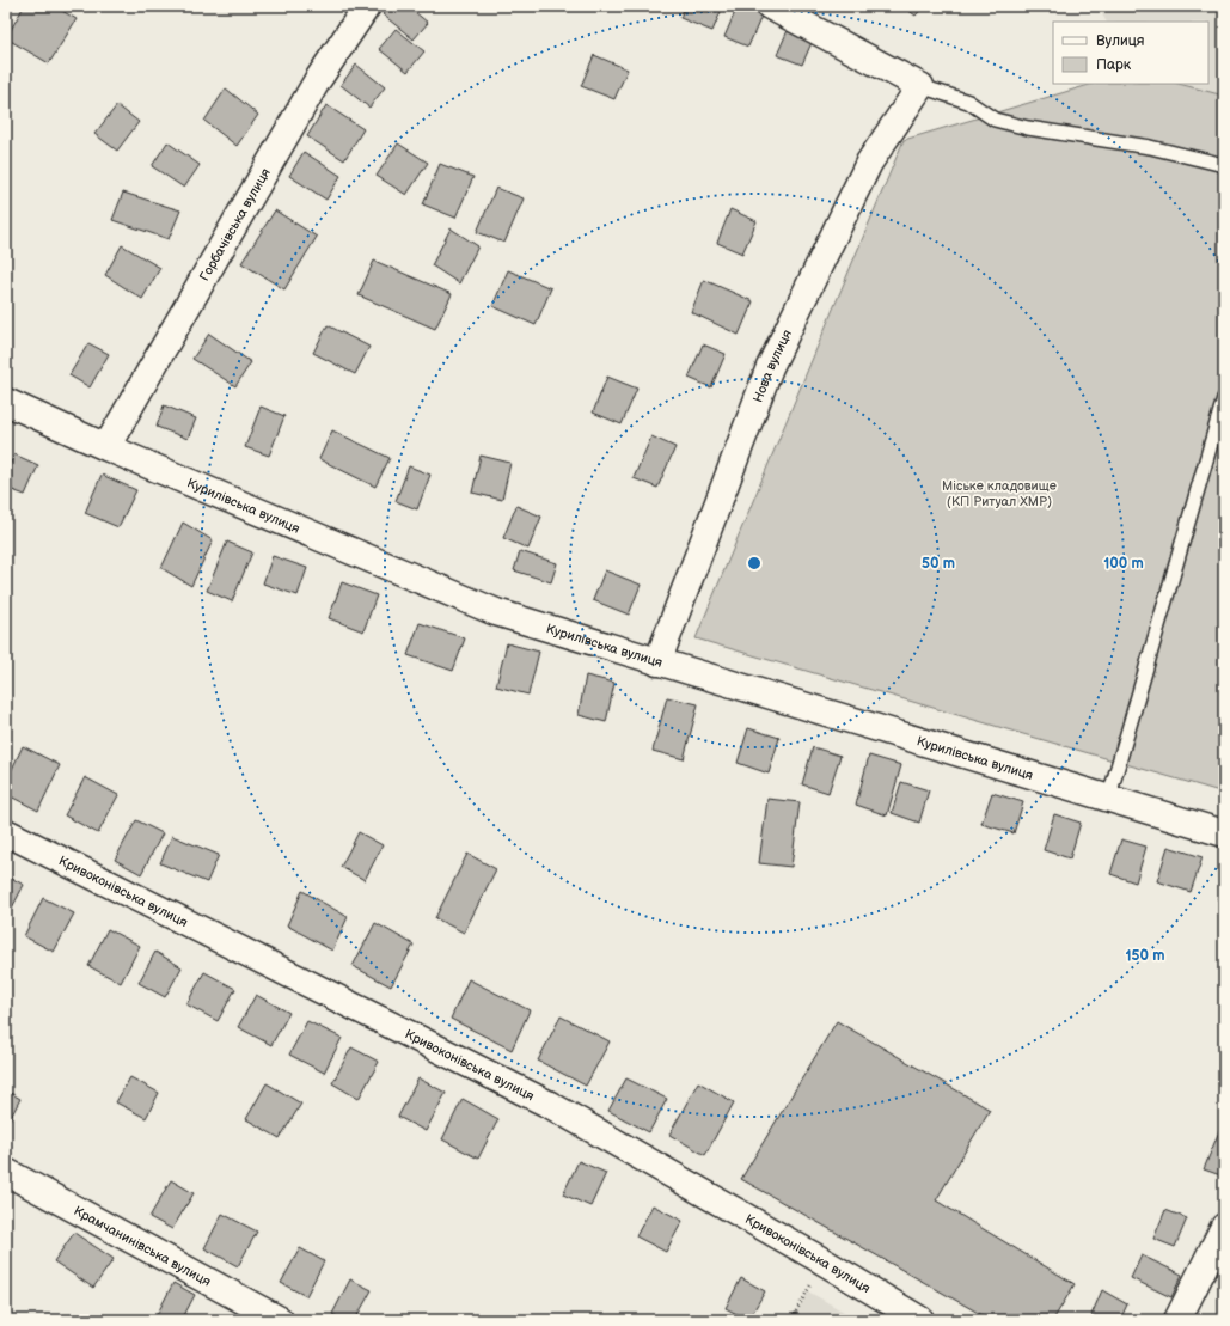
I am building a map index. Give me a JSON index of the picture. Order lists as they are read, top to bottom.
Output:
{
  "streets": {
    "street": [
      "Горбачівська вулиця",
      "Нова вулиця",
      "Курилівська вулиця",
      "Кривоконівська вулиця",
      "Крамчанинівська вулиця"
    ]
  },
  "crossings": [
    ["Горбачівська вулиця", "Курилівська вулиця"],
    ["Нова вулиця", "Курилівська вулиця"]
  ],
  "parks": ["Міське кладовище (КП Ритуал ХМР)"],
  "legend": ["Вулиця", "Парк"],
  "rings": ["50 m", "100 m", "150 m"]
}
